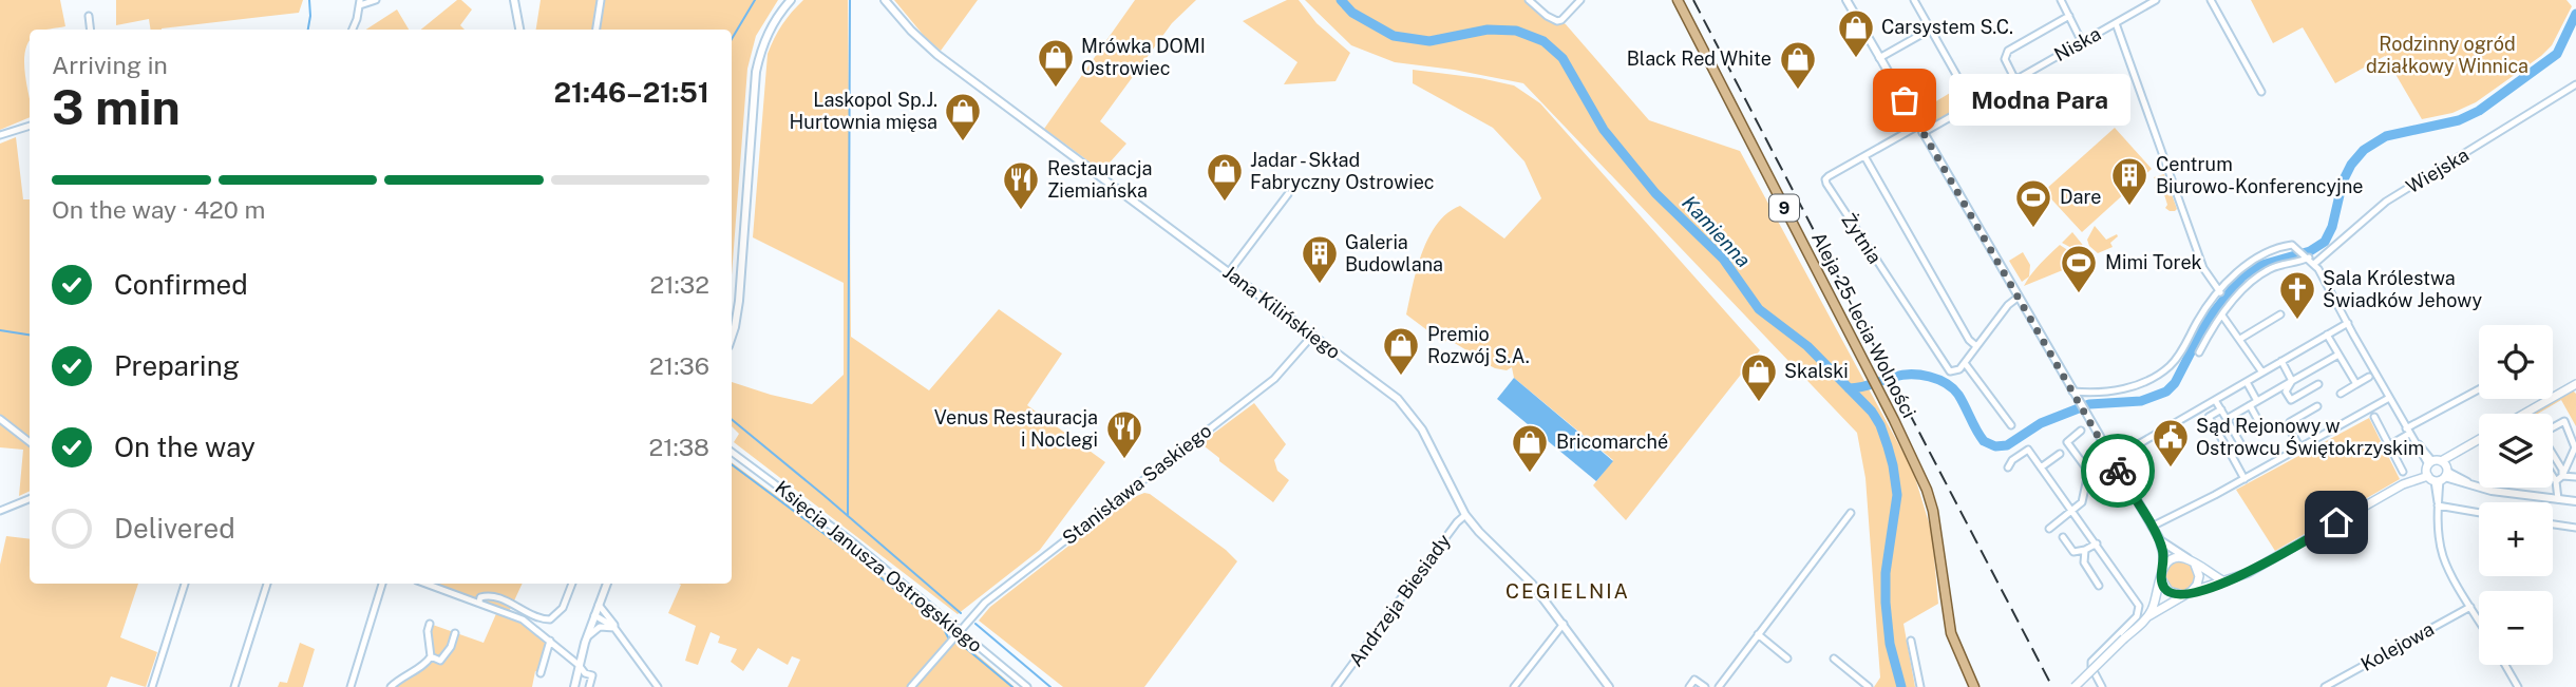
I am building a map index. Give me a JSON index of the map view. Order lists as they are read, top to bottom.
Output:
{
  "streets": {
    "main road": ["9", "Aleja 25-lecia Wolności"],
    "street": [
      "Niska",
      "Wiejska",
      "Żytnia",
      "Jana Kilińskiego",
      "Stanisława Saskiego",
      "Księcia Janusza Ostrogskiego",
      "Andrzeja Biesiady",
      "Kolejowa"
    ]
  },
  "crossings": [
    ["Jana Kilińskiego", "Stanisława Saskiego"],
    ["Jana Kilińskiego", "Andrzeja Biesiady"],
    ["Stanisława Saskiego", "Księcia Janusza Ostrogskiego"]
  ],
  "districts": ["CEGIELNIA"],
  "water": ["Kamienna"],
  "parks": ["Rodzinny ogród działkowy Winnica"],
  "places": {
    "shop": [
      "Carsystem S.C.",
      "Mrówka DOMI Ostrowiec",
      "Black Red White",
      "Laskopol Sp.J. Hurtownia mięsa",
      "Jadar - Skład Fabryczny Ostrowiec",
      "Premio Rozwój S.A.",
      "Skalski",
      "Bricomarché"
    ],
    "other": ["Modna Para"],
    "building": ["Centrum Biurowo-Konferencyjne", "Galeria Budowlana"],
    "restaurant": ["Restauracja Ziemiańska", "Venus Restauracja i Noclegi"],
    "sports": ["Dare", "Mimi Torek"],
    "church": ["Sala Królestwa Świadków Jehowy"],
    "public building": ["Sąd Rejonowy w Ostrowcu Świętokrzyskim"]
  },
  "page": {
    "heading": ["3 min", "Arriving in", "21:46–21:51"],
    "bubble": "Modna Para",
    "bar": "On the way · 420 m",
    "list": [
      ["Confirmed", "21:32"],
      ["Preparing", "21:36"],
      ["On the way", "21:38"],
      "Delivered"
    ],
    "map_buttons": ["+", "−"]
  }
}
